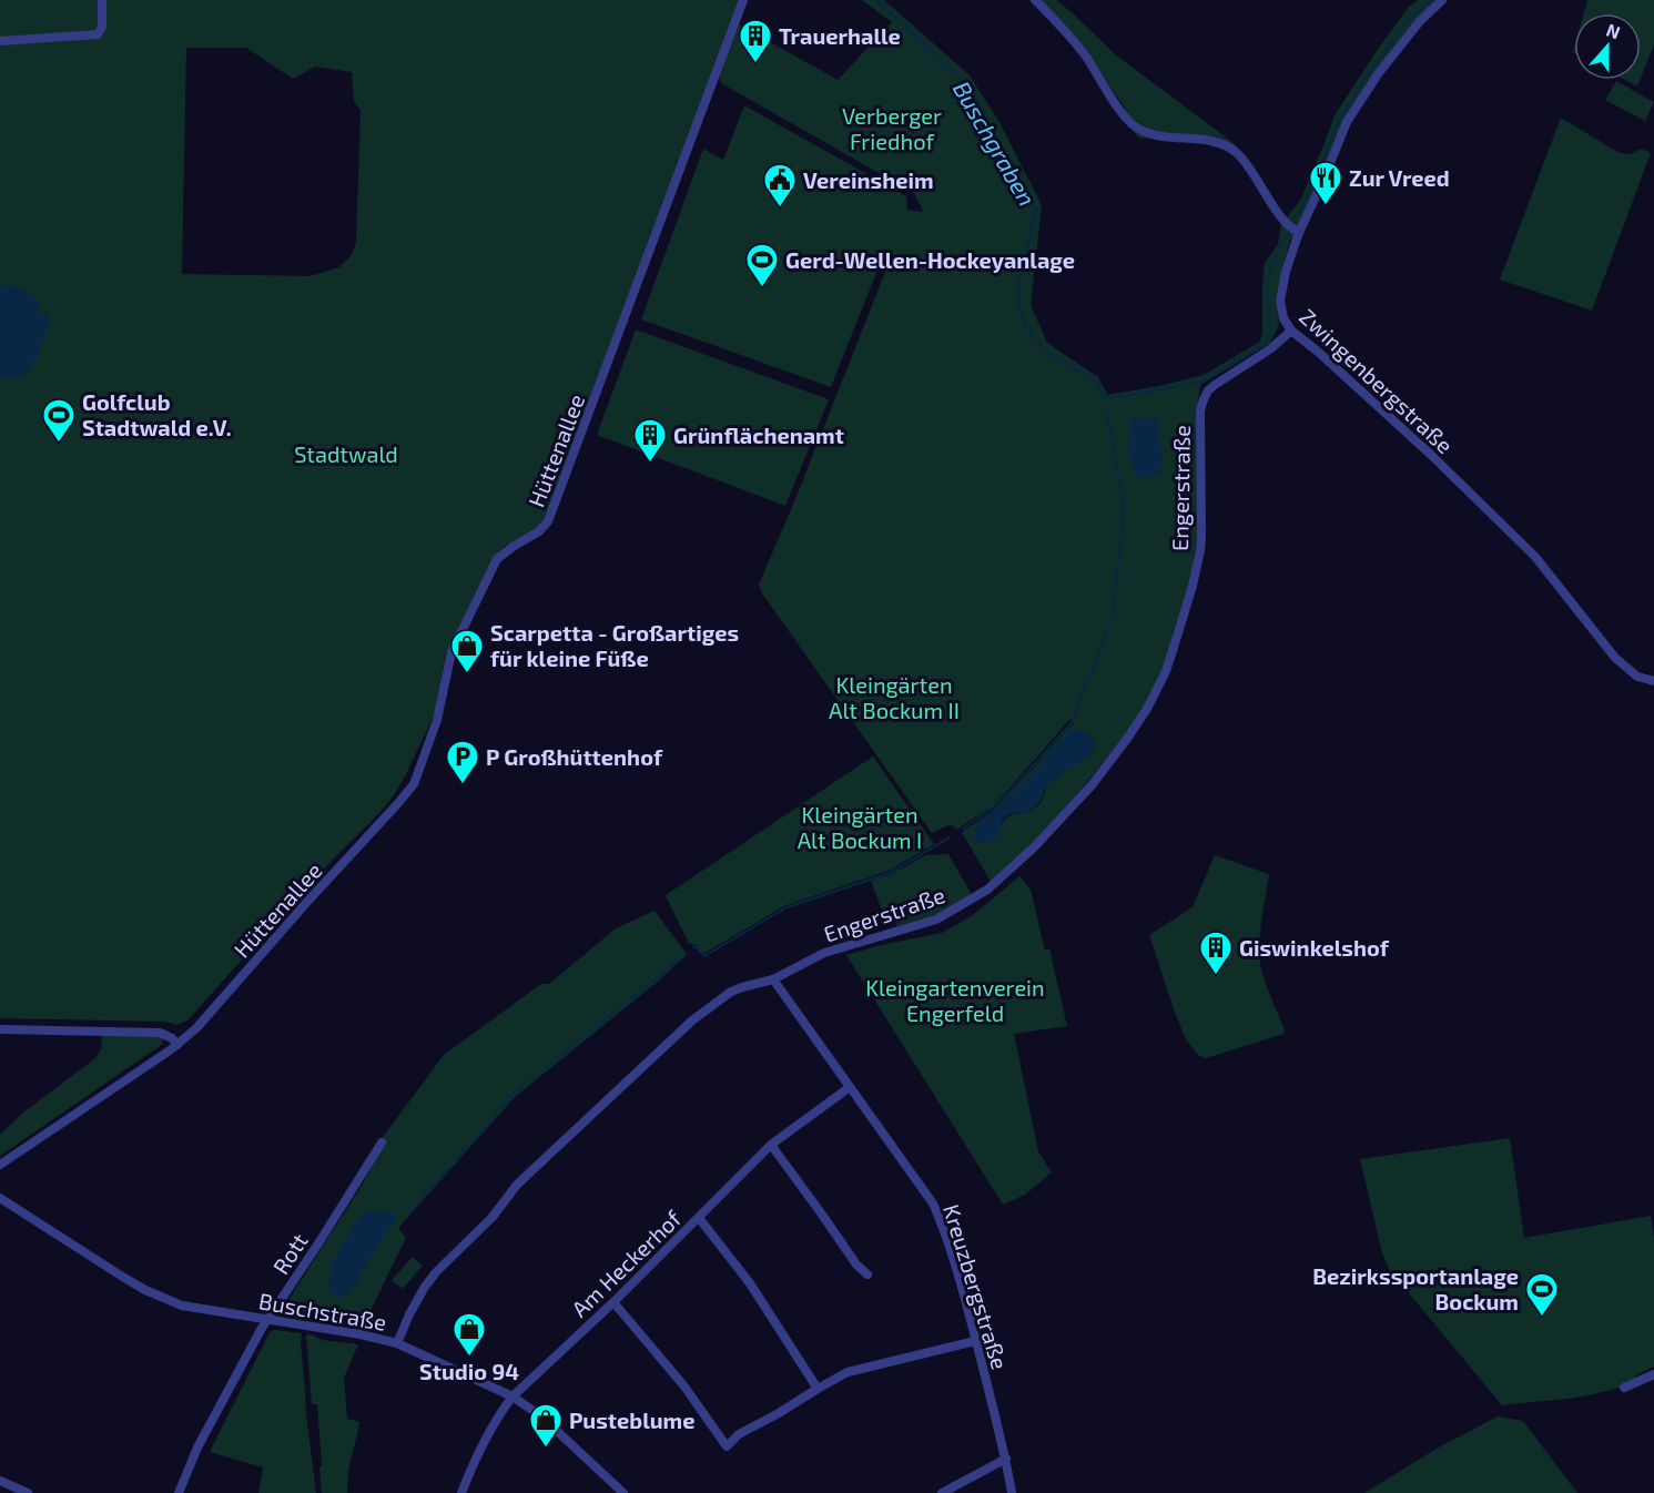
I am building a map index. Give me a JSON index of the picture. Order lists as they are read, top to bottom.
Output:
{
  "streets": {
    "street": [
      "Zwingenbergstraße",
      "Hüttenallee",
      "Engerstraße",
      "Rott",
      "Am Heckerhof",
      "Kreuzbergstraße",
      "Buschstraße"
    ]
  },
  "crossings": [
    ["Zwingenbergstraße", "Engerstraße"],
    ["Engerstraße", "Kreuzbergstraße"],
    ["Engerstraße", "Buschstraße"],
    ["Rott", "Buschstraße"],
    ["Am Heckerhof", "Kreuzbergstraße"],
    ["Am Heckerhof", "Buschstraße"]
  ],
  "water": ["Buschgraben"],
  "parks": [
    "Verberger Friedhof",
    "Stadtwald",
    "Kleingärten Alt Bockum II",
    "Kleingärten Alt Bockum I",
    "Kleingartenverein Engerfeld"
  ],
  "places": {
    "building": ["Trauerhalle", "Grünflächenamt", "Giswinkelshof"],
    "restaurant": ["Zur Vreed"],
    "public building": ["Vereinsheim"],
    "sports": ["Gerd-Wellen-Hockeyanlage", "Golfclub Stadtwald e.V.", "Bezirkssportanlage Bockum"],
    "shop": ["Scarpetta - Großartiges für kleine Füße", "Studio 94", "Pusteblume"],
    "parking": ["P Großhüttenhof"]
  },
  "north": "top"
}
